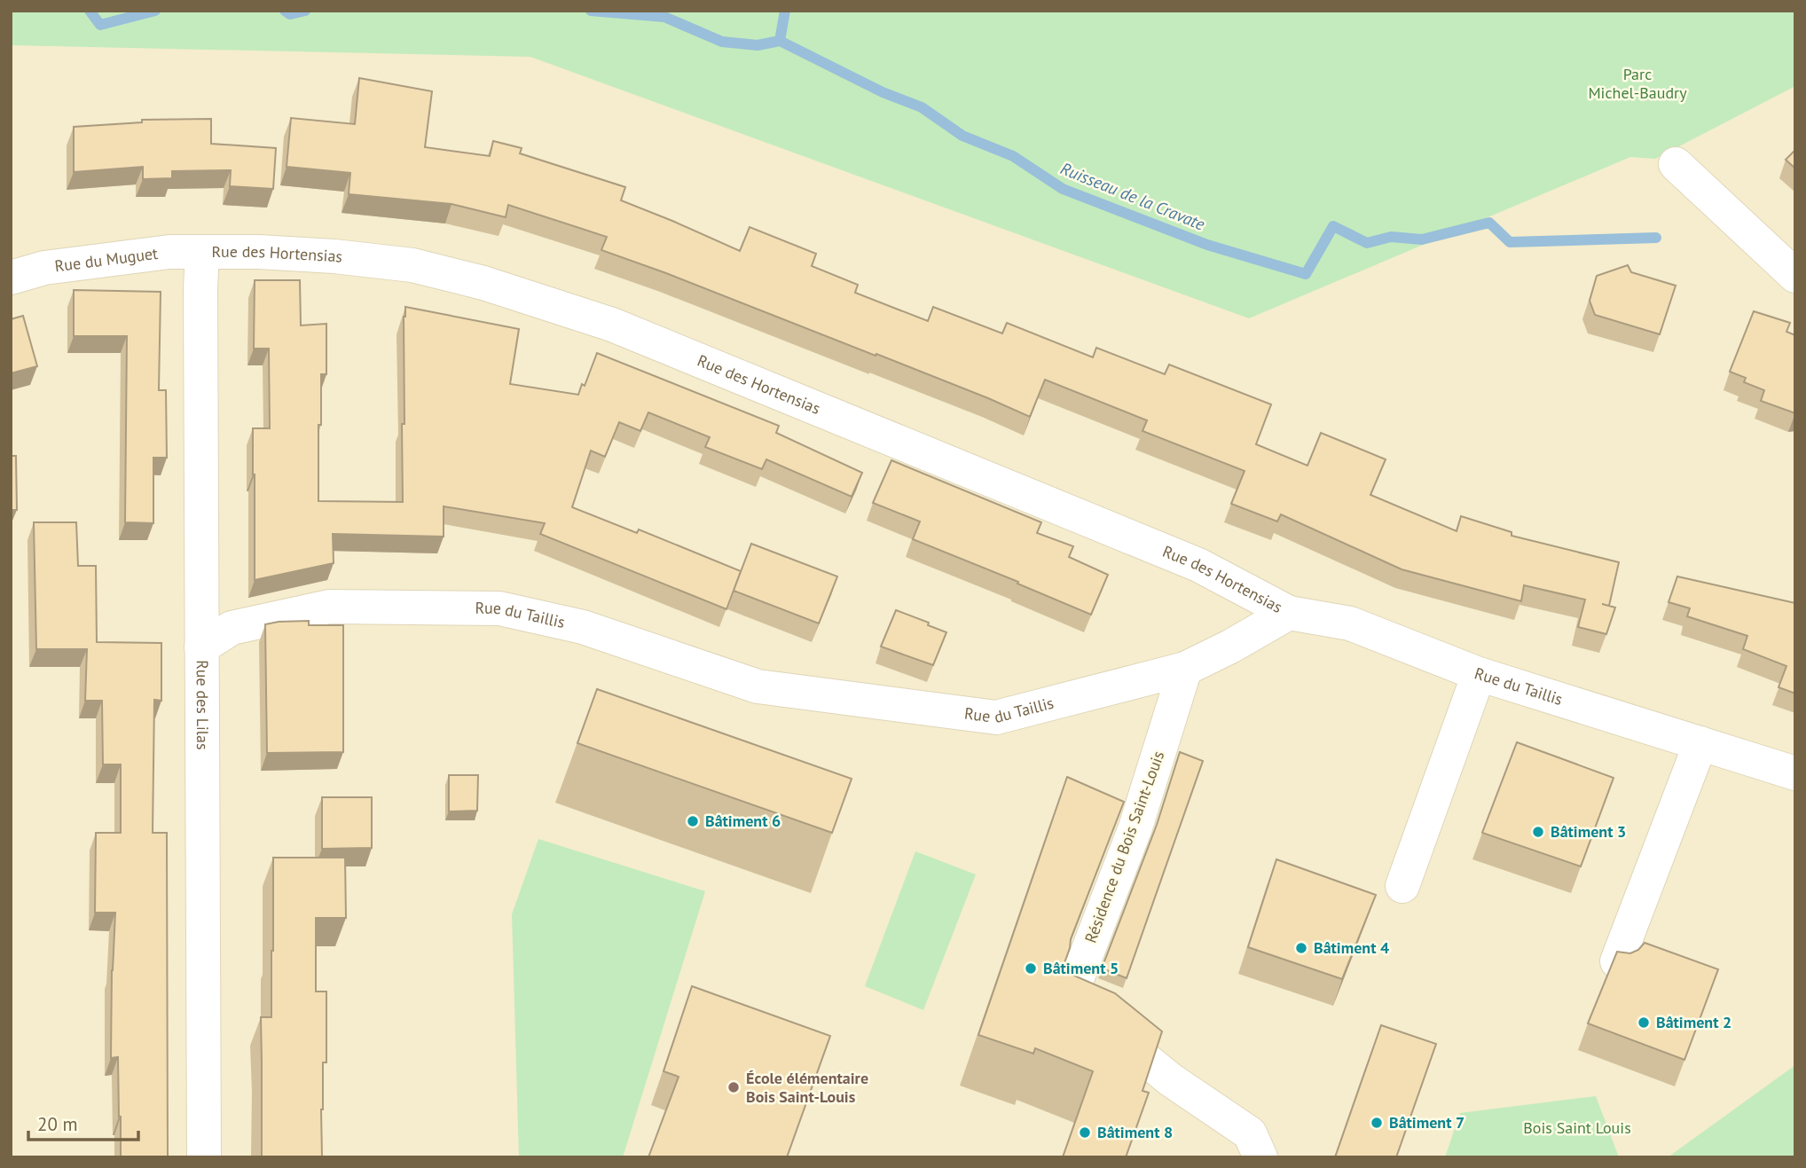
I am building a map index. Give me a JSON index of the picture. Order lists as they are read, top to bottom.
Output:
{
  "streets": {
    "street": [
      "Rue des Hortensias",
      "Rue du Muguet",
      "Rue du Taillis",
      "Rue des Lilas",
      "Résidence du Bois Saint-Louis"
    ]
  },
  "crossings": [
    ["Rue des Hortensias", "Rue du Muguet"],
    ["Rue des Hortensias", "Rue du Taillis"],
    ["Rue des Hortensias", "Rue des Lilas"],
    ["Rue du Muguet", "Rue des Lilas"],
    ["Rue du Taillis", "Rue des Lilas"],
    ["Rue du Taillis", "Résidence du Bois Saint-Louis"]
  ],
  "water": ["Ruisseau de la Cravate"],
  "parks": ["Parc Michel-Baudry", "Bois Saint Louis"],
  "places": [
    "Bâtiment 6",
    "Bâtiment 3",
    "Bâtiment 4",
    "Bâtiment 5",
    "Bâtiment 2",
    "École élémentaire Bois Saint-Louis",
    "Bâtiment 7",
    "Bâtiment 8"
  ],
  "scale_bar": "20 m"
}
